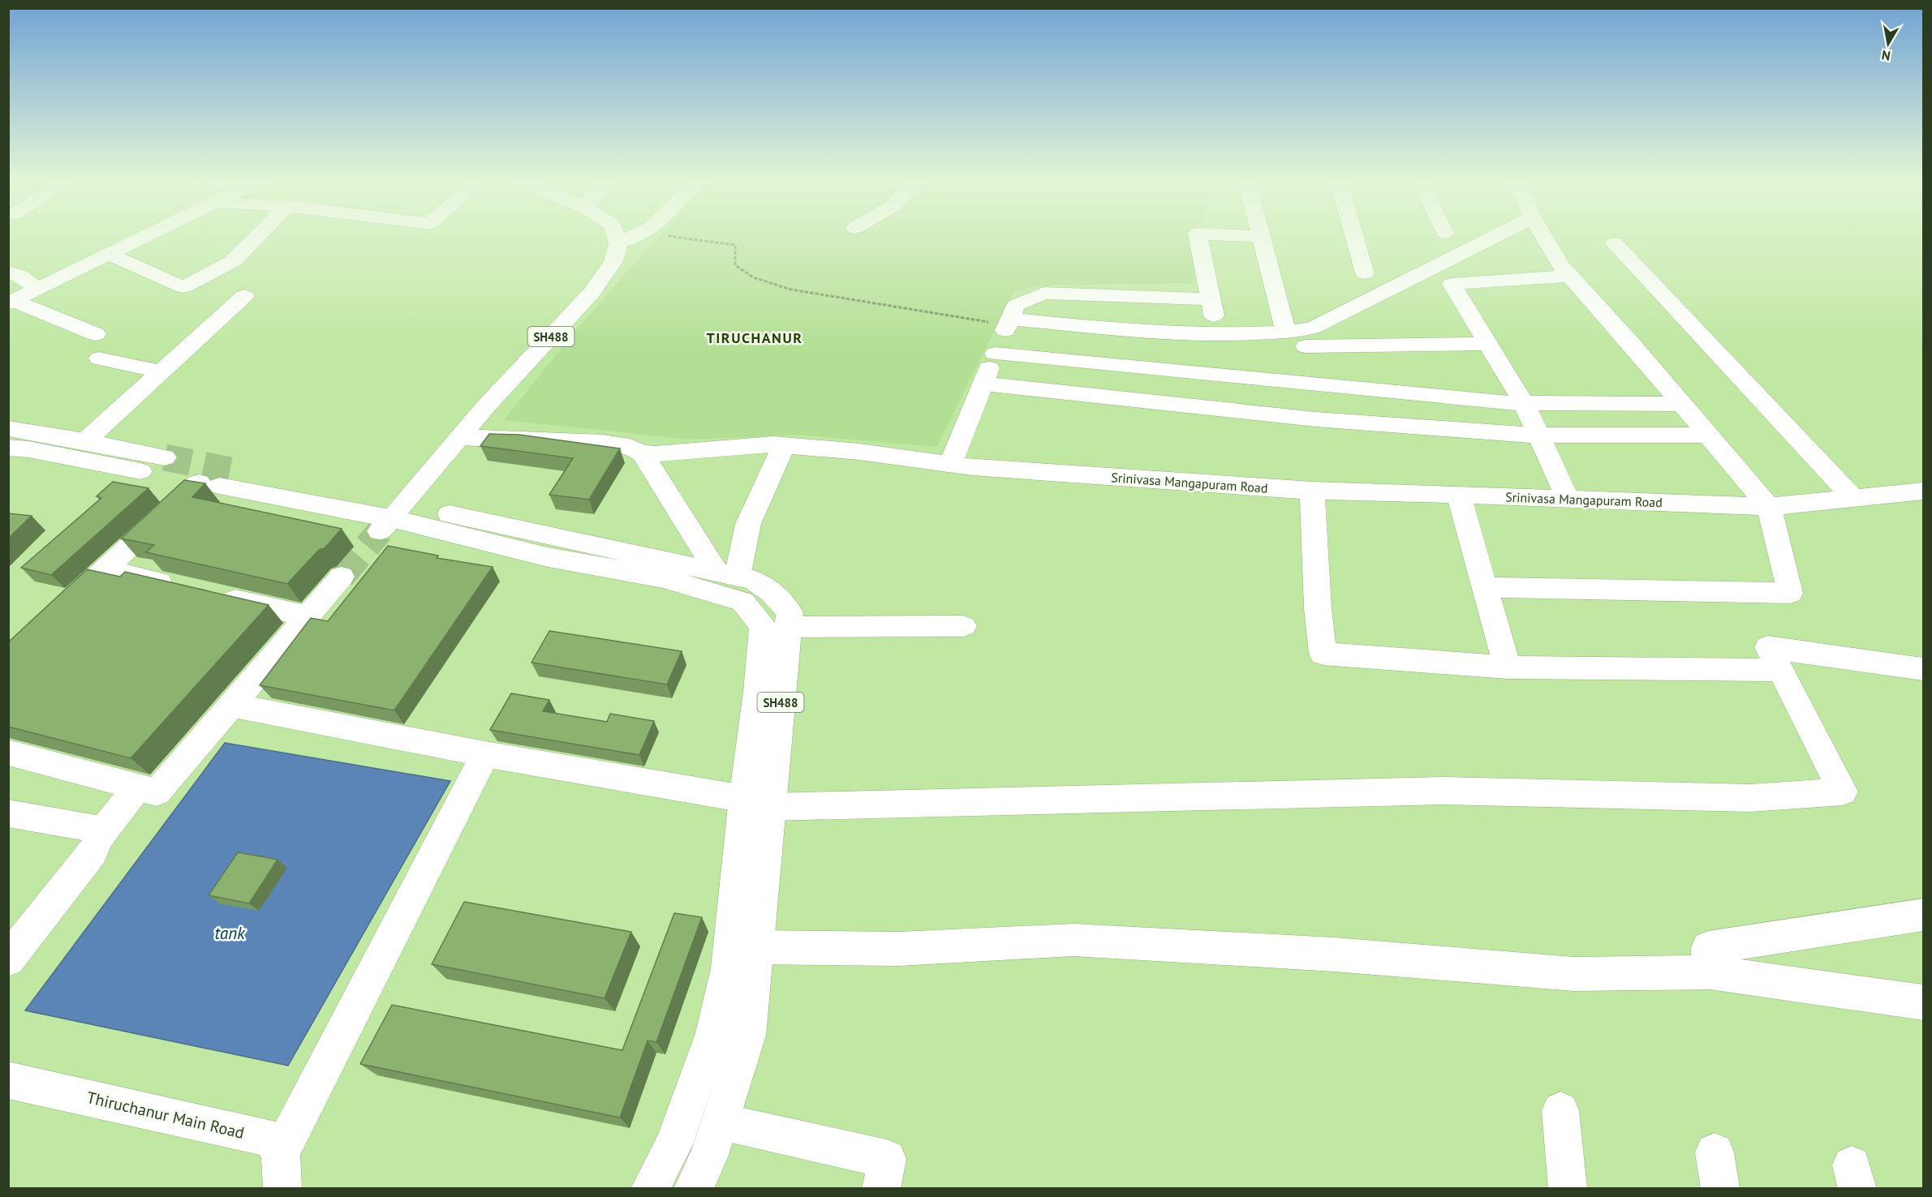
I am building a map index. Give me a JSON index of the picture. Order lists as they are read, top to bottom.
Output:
{
  "streets": {
    "street": ["SH488", "Srinivasa Mangapuram Road", "Thiruchanur Main Road"]
  },
  "crossings": [
    ["SH488", "Srinivasa Mangapuram Road"]
  ],
  "districts": ["TIRUCHANUR"],
  "water": ["tank"],
  "north": "bottom"
}
